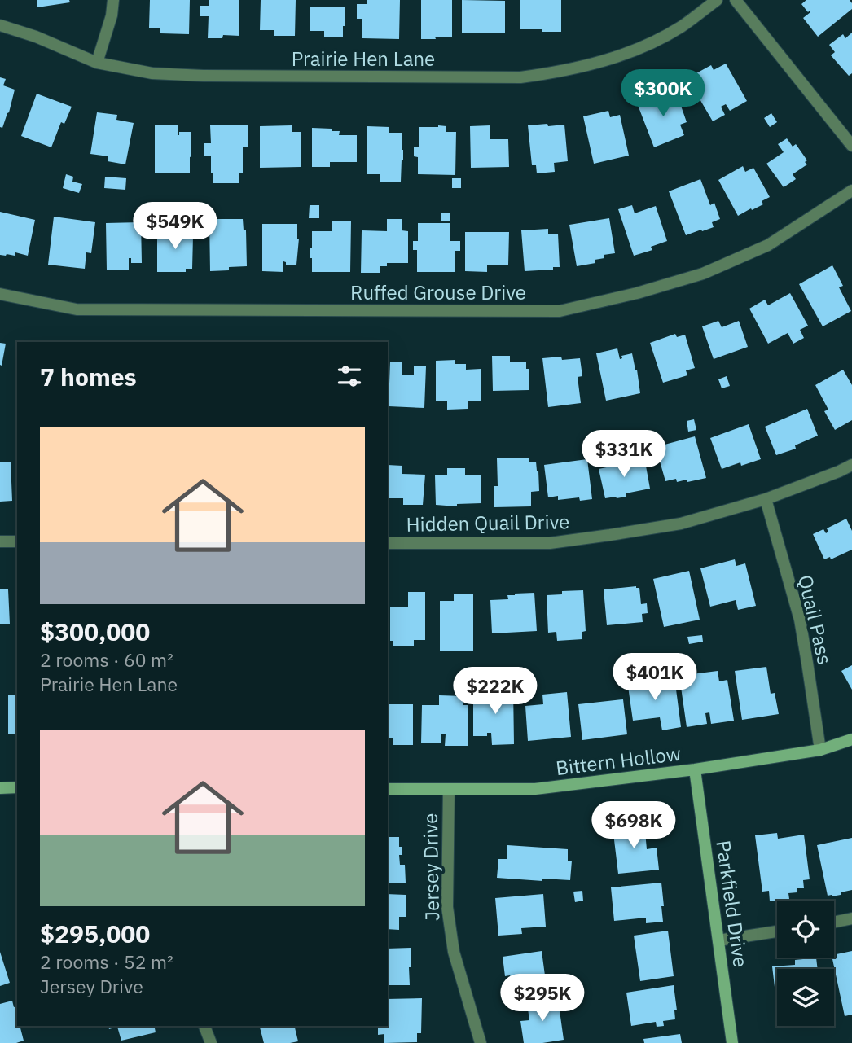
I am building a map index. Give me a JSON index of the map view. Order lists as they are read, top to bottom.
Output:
{
  "streets": {
    "street": [
      "Prairie Hen Lane",
      "Ruffed Grouse Drive",
      "Hidden Quail Drive",
      "Quail Pass",
      "Bittern Hollow",
      "Jersey Drive",
      "Parkfield Drive"
    ]
  },
  "crossings": [
    ["Hidden Quail Drive", "Quail Pass"],
    ["Quail Pass", "Bittern Hollow"],
    ["Bittern Hollow", "Jersey Drive"],
    ["Bittern Hollow", "Parkfield Drive"]
  ],
  "page": {
    "price": [
      "$300K",
      "$549K",
      "$331K",
      "$401K",
      "$222K",
      "$698K",
      "$295K"
    ],
    "heading": "7 homes",
    "list": [
      {
        "name": "$300,000",
        "note": "2 rooms · 60 m² · Prairie Hen Lane"
      },
      {
        "name": "$295,000",
        "note": "2 rooms · 52 m² · Jersey Drive"
      }
    ]
  }
}
